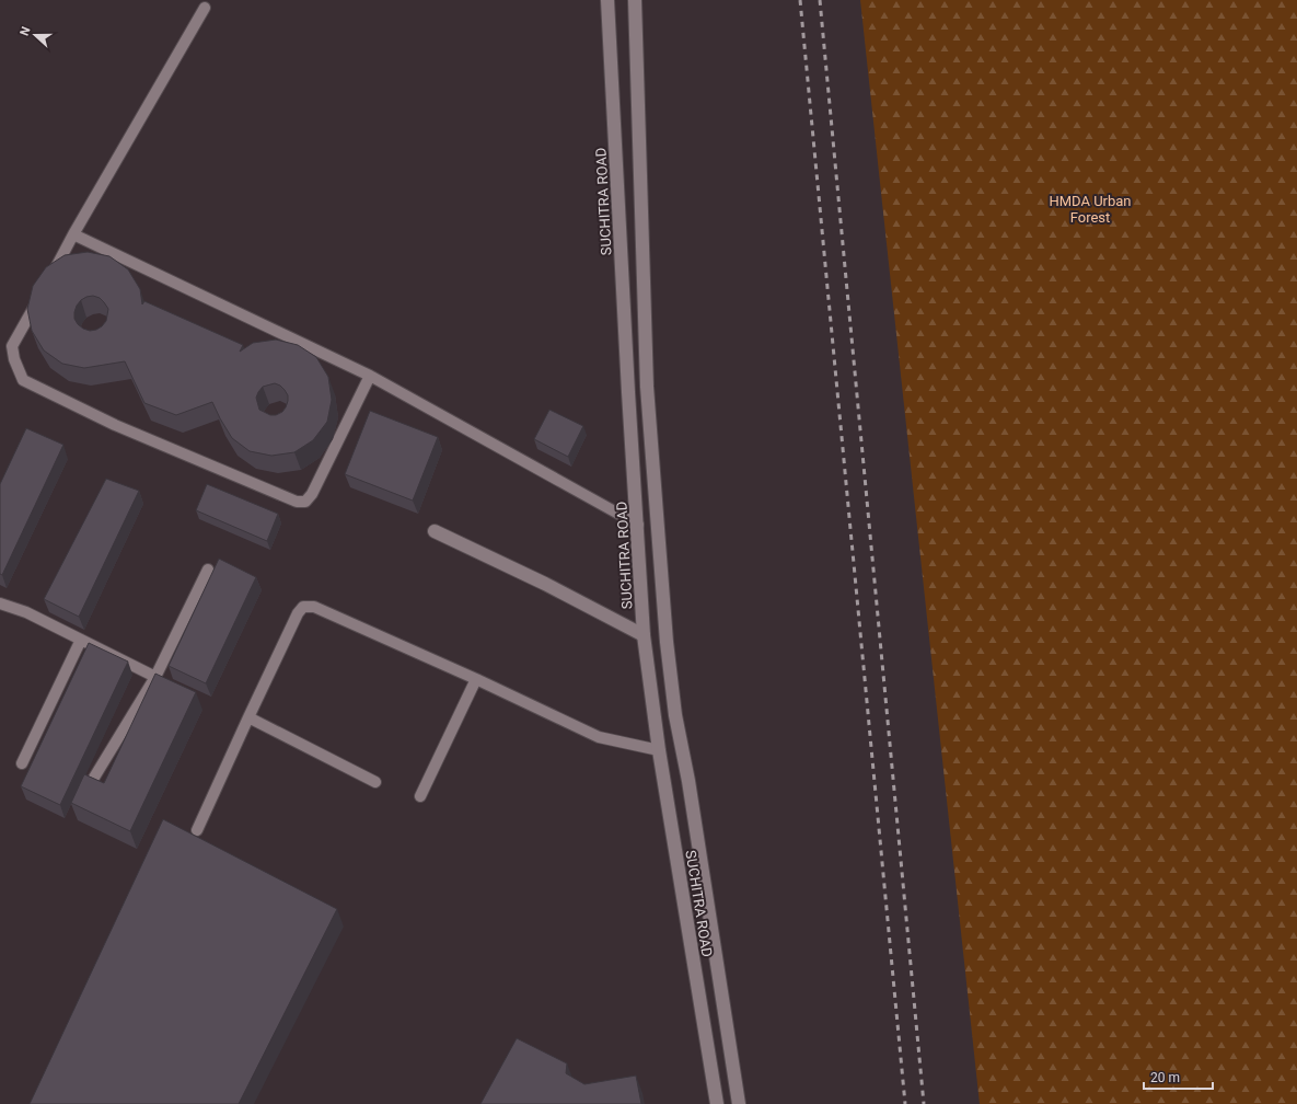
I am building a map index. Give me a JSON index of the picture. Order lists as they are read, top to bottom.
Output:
{
  "streets": {
    "main road": ["SUCHITRA ROAD"]
  },
  "parks": ["HMDA Urban Forest"],
  "scale_bar": "20 m",
  "north": "left"
}
